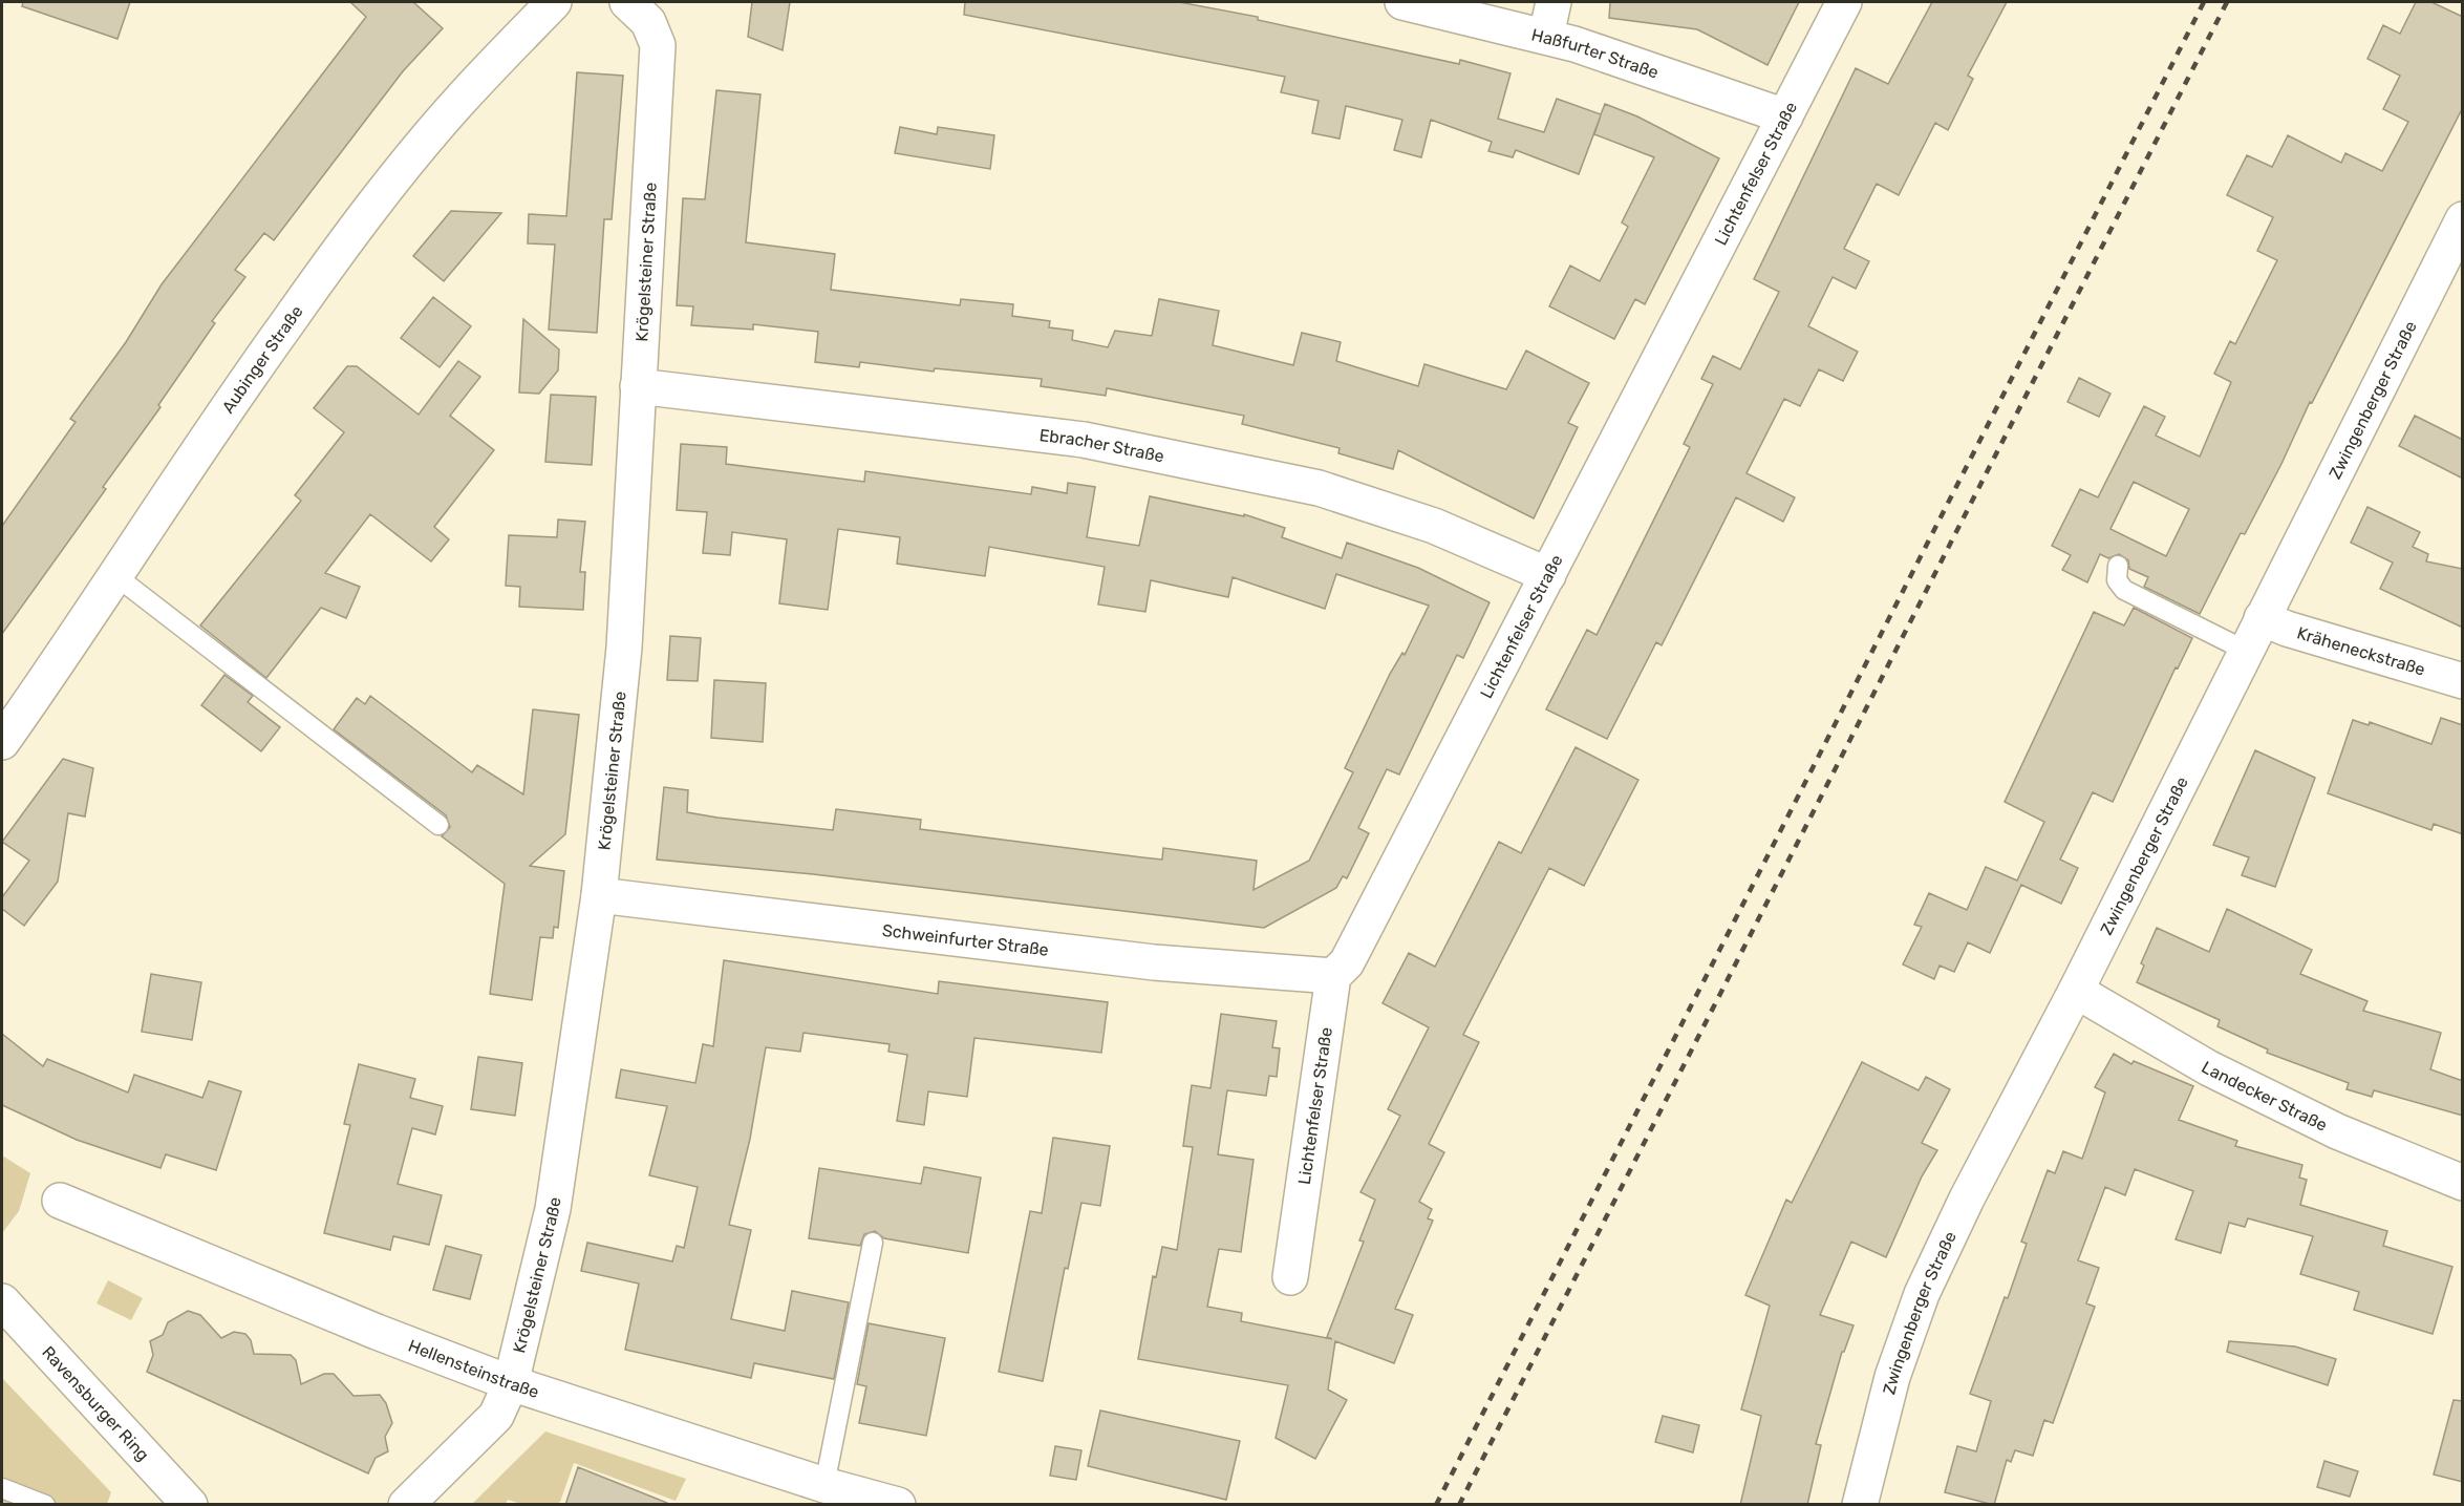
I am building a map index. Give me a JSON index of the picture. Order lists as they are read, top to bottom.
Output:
{
  "streets": {
    "street": [
      "Haßfurter Straße",
      "Lichtenfelser Straße",
      "Krögelsteiner Straße",
      "Aubinger Straße",
      "Zwingenberger Straße",
      "Ebracher Straße",
      "Kräheneckstraße",
      "Schweinfurter Straße",
      "Landecker Straße",
      "Hellensteinstraße",
      "Ravensburger Ring"
    ]
  },
  "crossings": [
    ["Haßfurter Straße", "Lichtenfelser Straße"],
    ["Lichtenfelser Straße", "Ebracher Straße"],
    ["Lichtenfelser Straße", "Schweinfurter Straße"],
    ["Krögelsteiner Straße", "Ebracher Straße"],
    ["Krögelsteiner Straße", "Schweinfurter Straße"],
    ["Krögelsteiner Straße", "Hellensteinstraße"],
    ["Zwingenberger Straße", "Kräheneckstraße"],
    ["Zwingenberger Straße", "Landecker Straße"]
  ]
}
